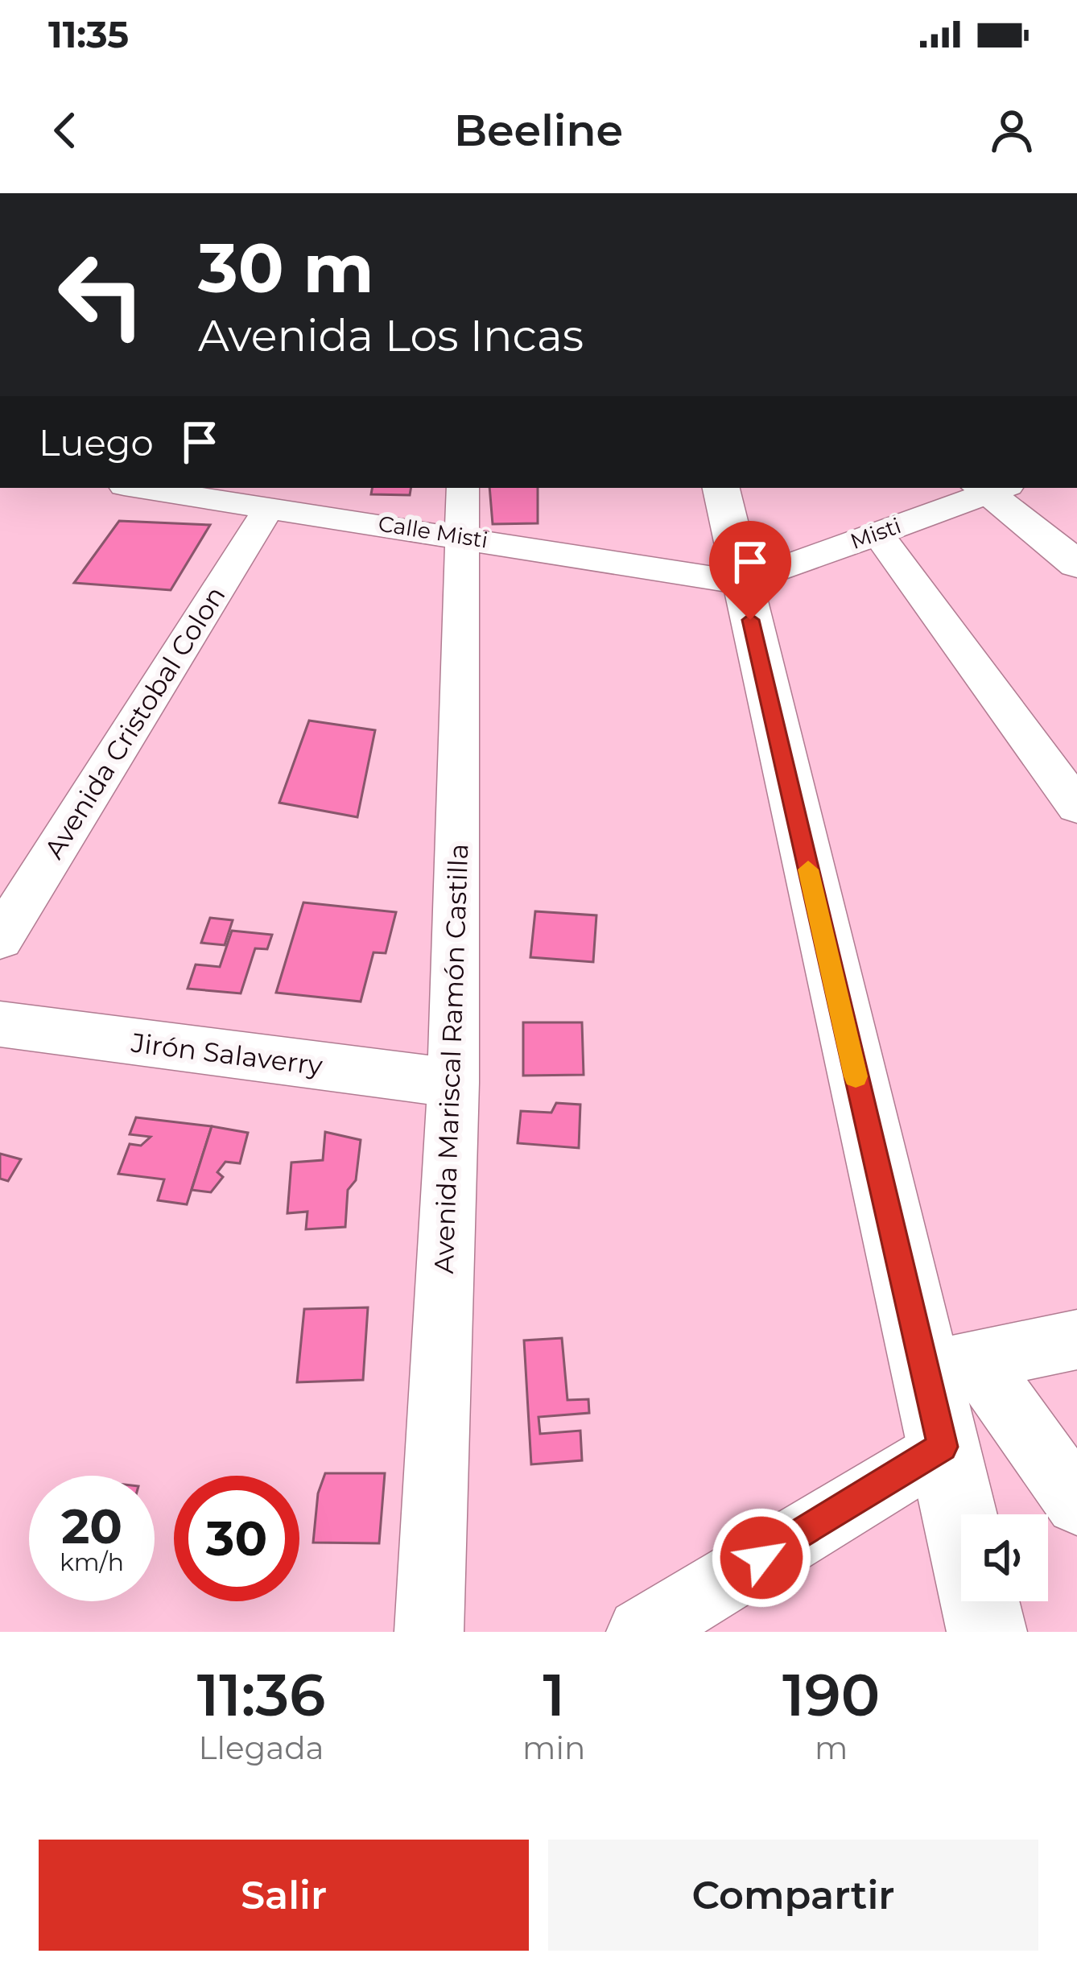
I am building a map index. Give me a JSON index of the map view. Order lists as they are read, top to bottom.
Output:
{
  "streets": {
    "street": [
      "Calle Misti",
      "Misti",
      "Avenida Cristobal Colon",
      "Jirón Salaverry",
      "Avenida Mariscal Ramón Castilla"
    ]
  },
  "crossings": [
    ["Calle Misti", "Misti"],
    ["Calle Misti", "Avenida Cristobal Colon"],
    ["Calle Misti", "Avenida Mariscal Ramón Castilla"],
    ["Jirón Salaverry", "Avenida Mariscal Ramón Castilla"]
  ],
  "page": {
    "status": "11:35",
    "header": "Beeline",
    "turn": ["30 m", "Avenida Los Incas"],
    "then": "Luego",
    "speed": "20 km/h",
    "limit": "30",
    "eta": [
      "11:36",
      "Llegada",
      "1",
      "min",
      "190",
      "m"
    ],
    "buttons": ["Salir", "Compartir"]
  }
}
